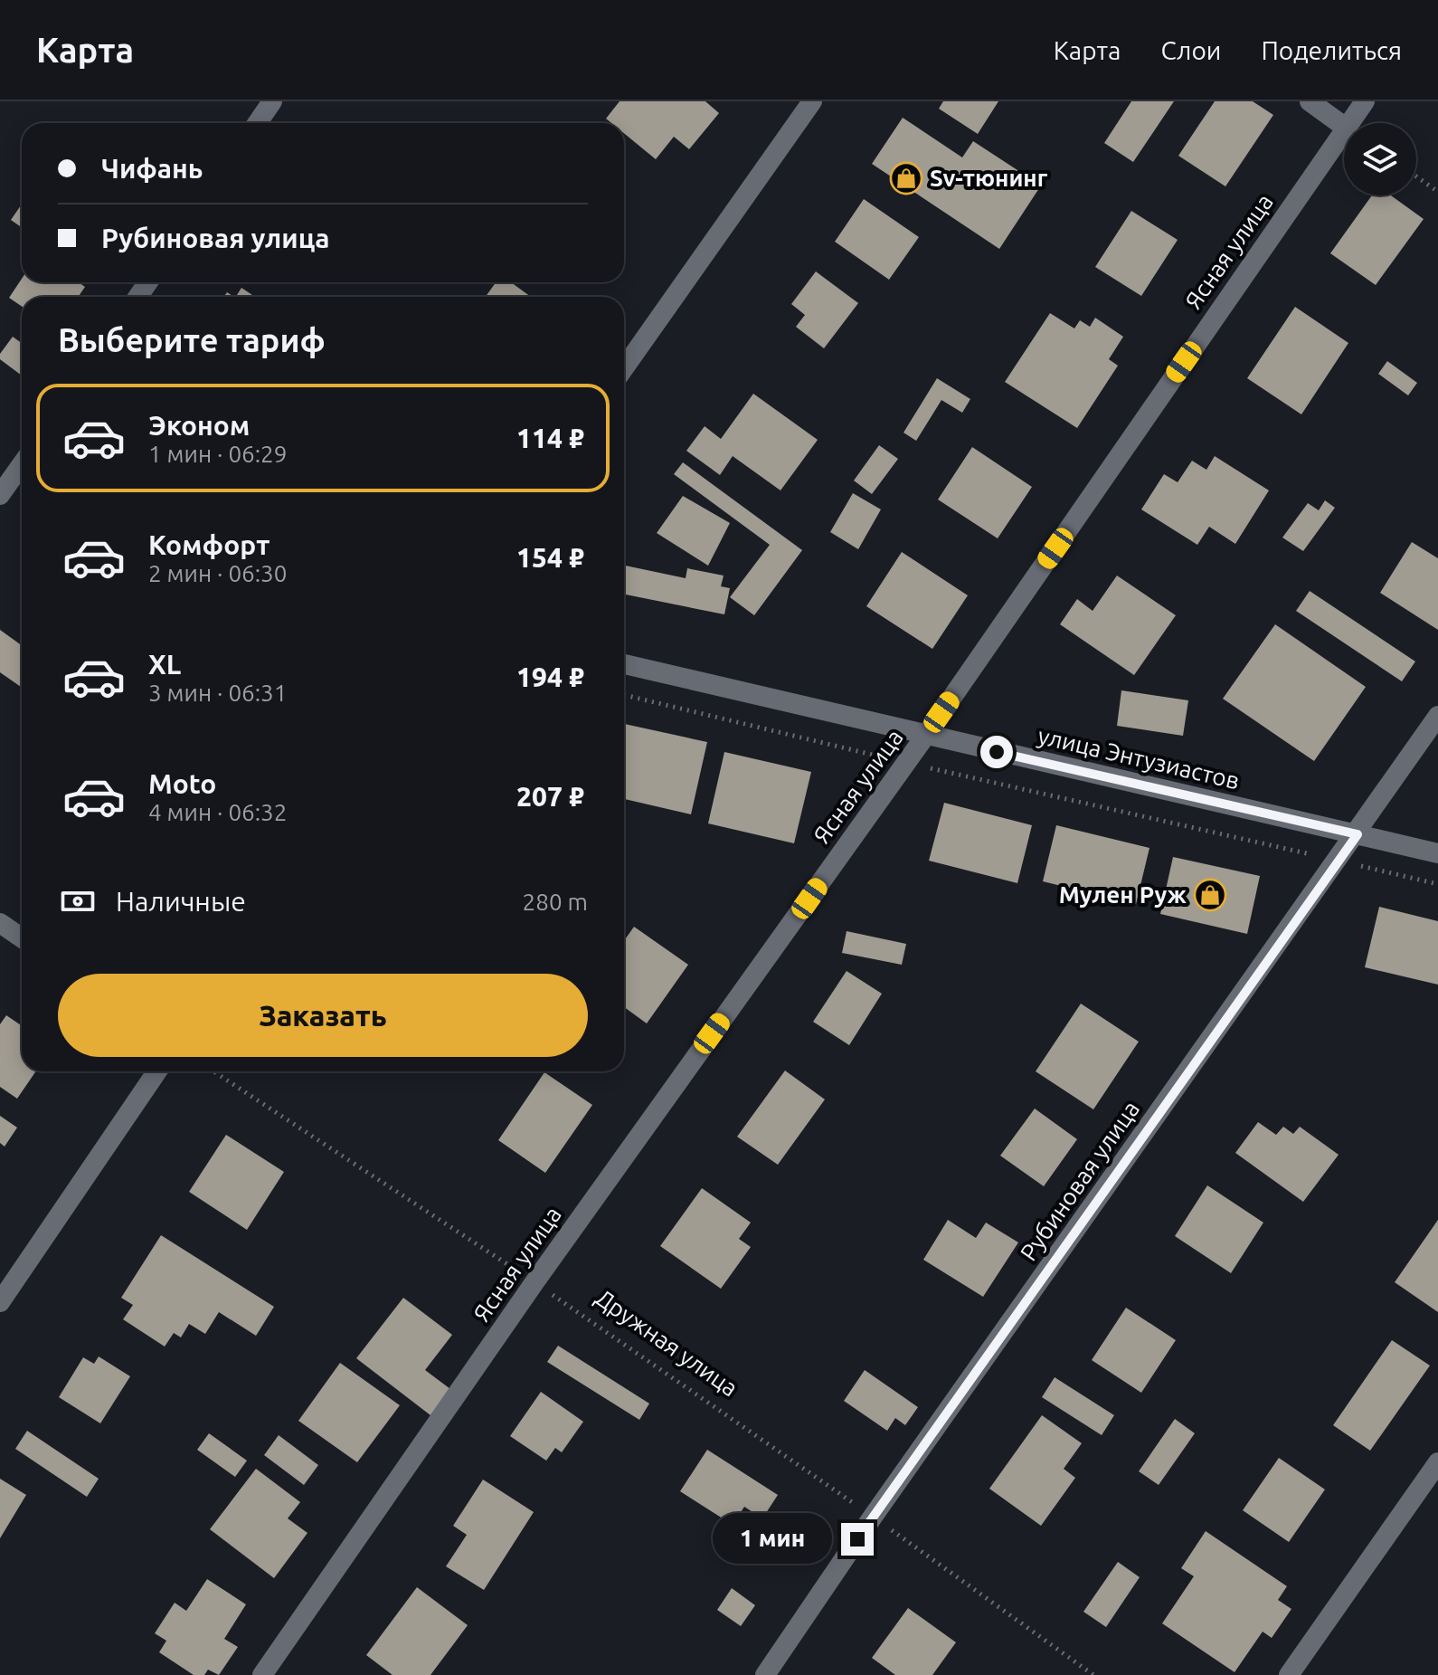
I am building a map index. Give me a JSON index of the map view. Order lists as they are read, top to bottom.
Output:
{
  "streets": {
    "street": ["Ясная улица", "улица Энтузиастов", "Рубиновая улица"],
    "path": ["Дружная улица"]
  },
  "crossings": [
    ["Ясная улица", "улица Энтузиастов"],
    ["Ясная улица", "Дружная улица"],
    ["улица Энтузиастов", "Рубиновая улица"],
    ["Рубиновая улица", "Дружная улица"]
  ],
  "places": {
    "shop": ["Sv-тюнинг", "Мулен Руж"]
  },
  "page": {
    "header": "Карта",
    "nav": ["Карта", "Слои", "Поделиться"],
    "banner": ["Чифань", "Рубиновая улица"],
    "heading": "Выберите тариф",
    "list": [
      {
        "name": "Эконом",
        "note": "1 мин · 06:29",
        "value": "114 ₽"
      },
      {
        "name": "Комфорт",
        "note": "2 мин · 06:30",
        "value": "154 ₽"
      },
      {
        "name": "XL",
        "note": "3 мин · 06:31",
        "value": "194 ₽"
      },
      {
        "name": "Moto",
        "note": "4 мин · 06:32",
        "value": "207 ₽"
      }
    ],
    "pay": ["Наличные", "280 m"],
    "buttons": "Заказать",
    "bubble": "1 мин"
  }
}
